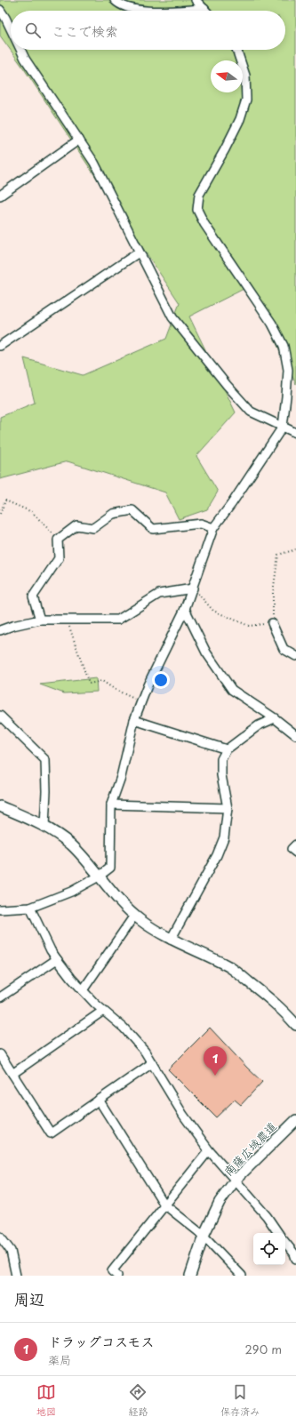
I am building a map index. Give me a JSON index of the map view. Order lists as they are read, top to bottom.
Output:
{
  "streets": {
    "street": ["南薩広域農道"]
  },
  "north": "left",
  "page": {
    "search": "ここで検索",
    "pins": "1",
    "heading": "周辺",
    "list": [
      {
        "mark": "1",
        "name": "ドラッグコスモス",
        "note": "薬局",
        "value": "290 m"
      }
    ],
    "nav": ["地図", "経路", "保存済み"]
  }
}
